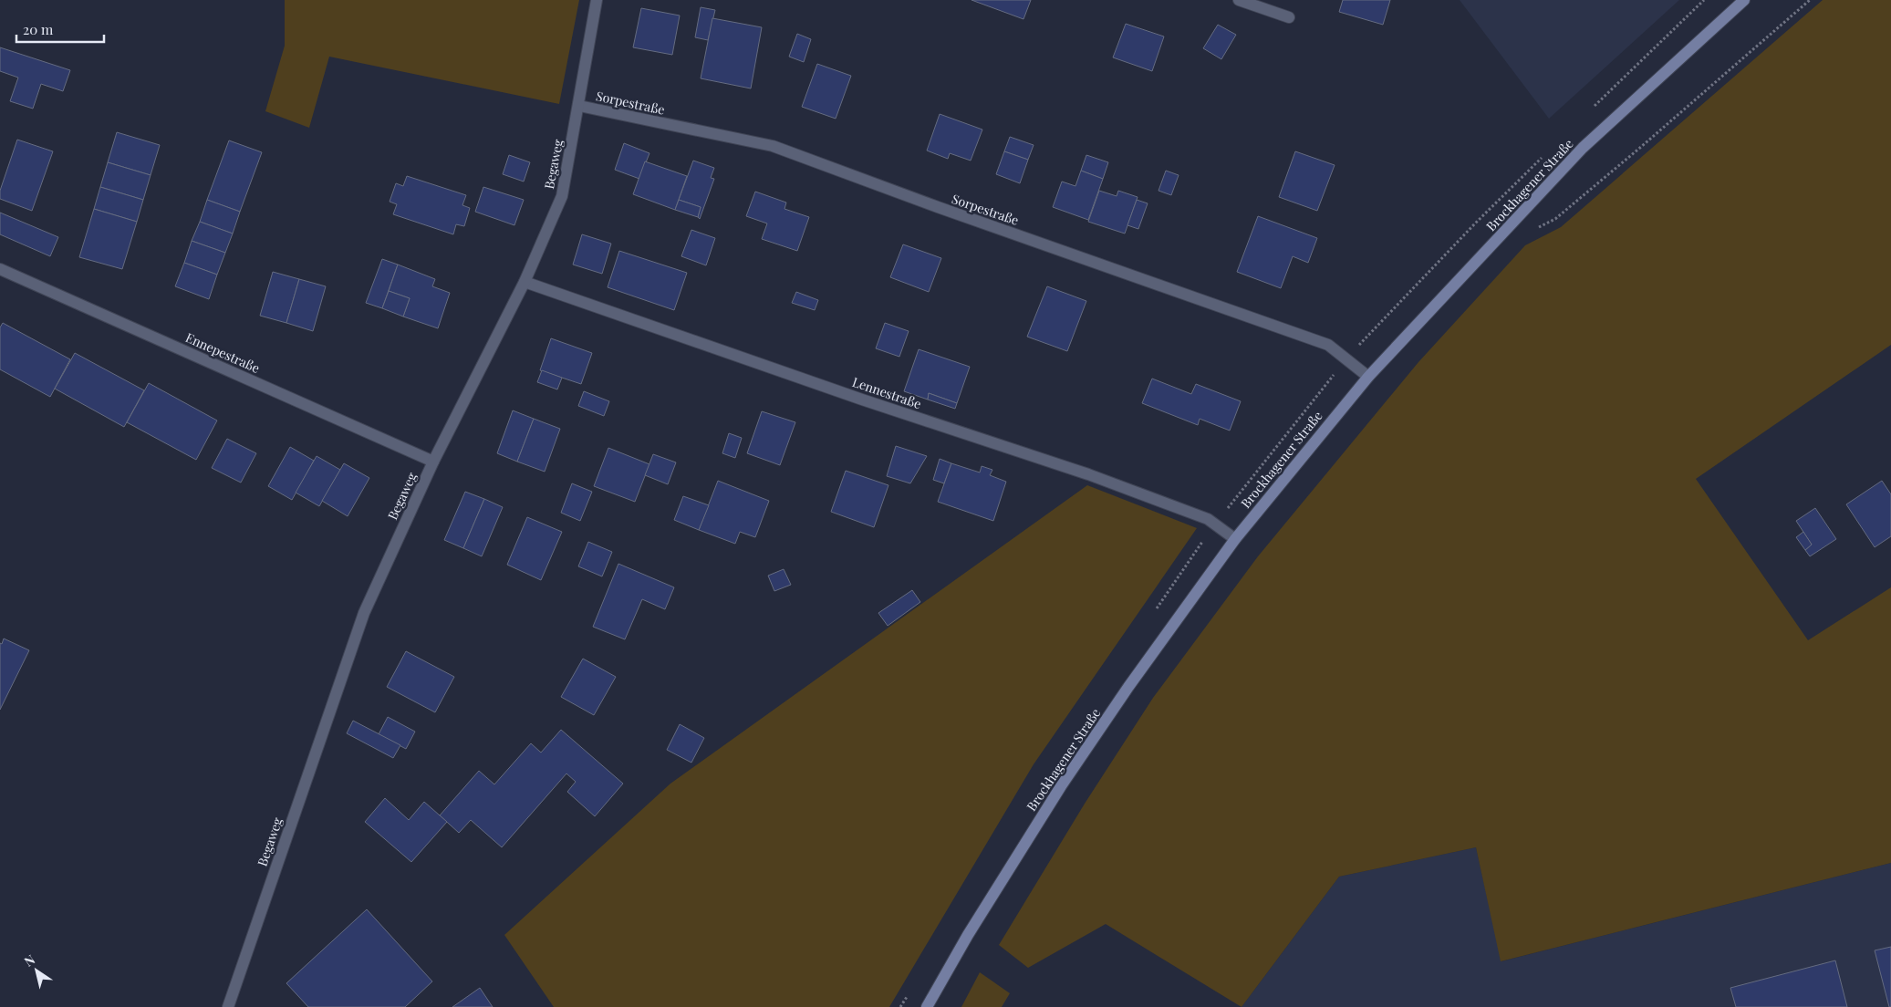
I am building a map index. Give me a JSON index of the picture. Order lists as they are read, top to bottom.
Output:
{
  "streets": {
    "main road": ["Brockhagener Straße"],
    "street": [
      "Sorpestraße",
      "Begaweg",
      "Ennepestraße",
      "Lennestraße"
    ]
  },
  "crossings": [
    ["Sorpestraße", "Begaweg"],
    ["Sorpestraße", "Brockhagener Straße"],
    ["Begaweg", "Ennepestraße"],
    ["Begaweg", "Lennestraße"],
    ["Brockhagener Straße", "Lennestraße"]
  ],
  "scale_bar": "20 m",
  "north": "top left"
}
